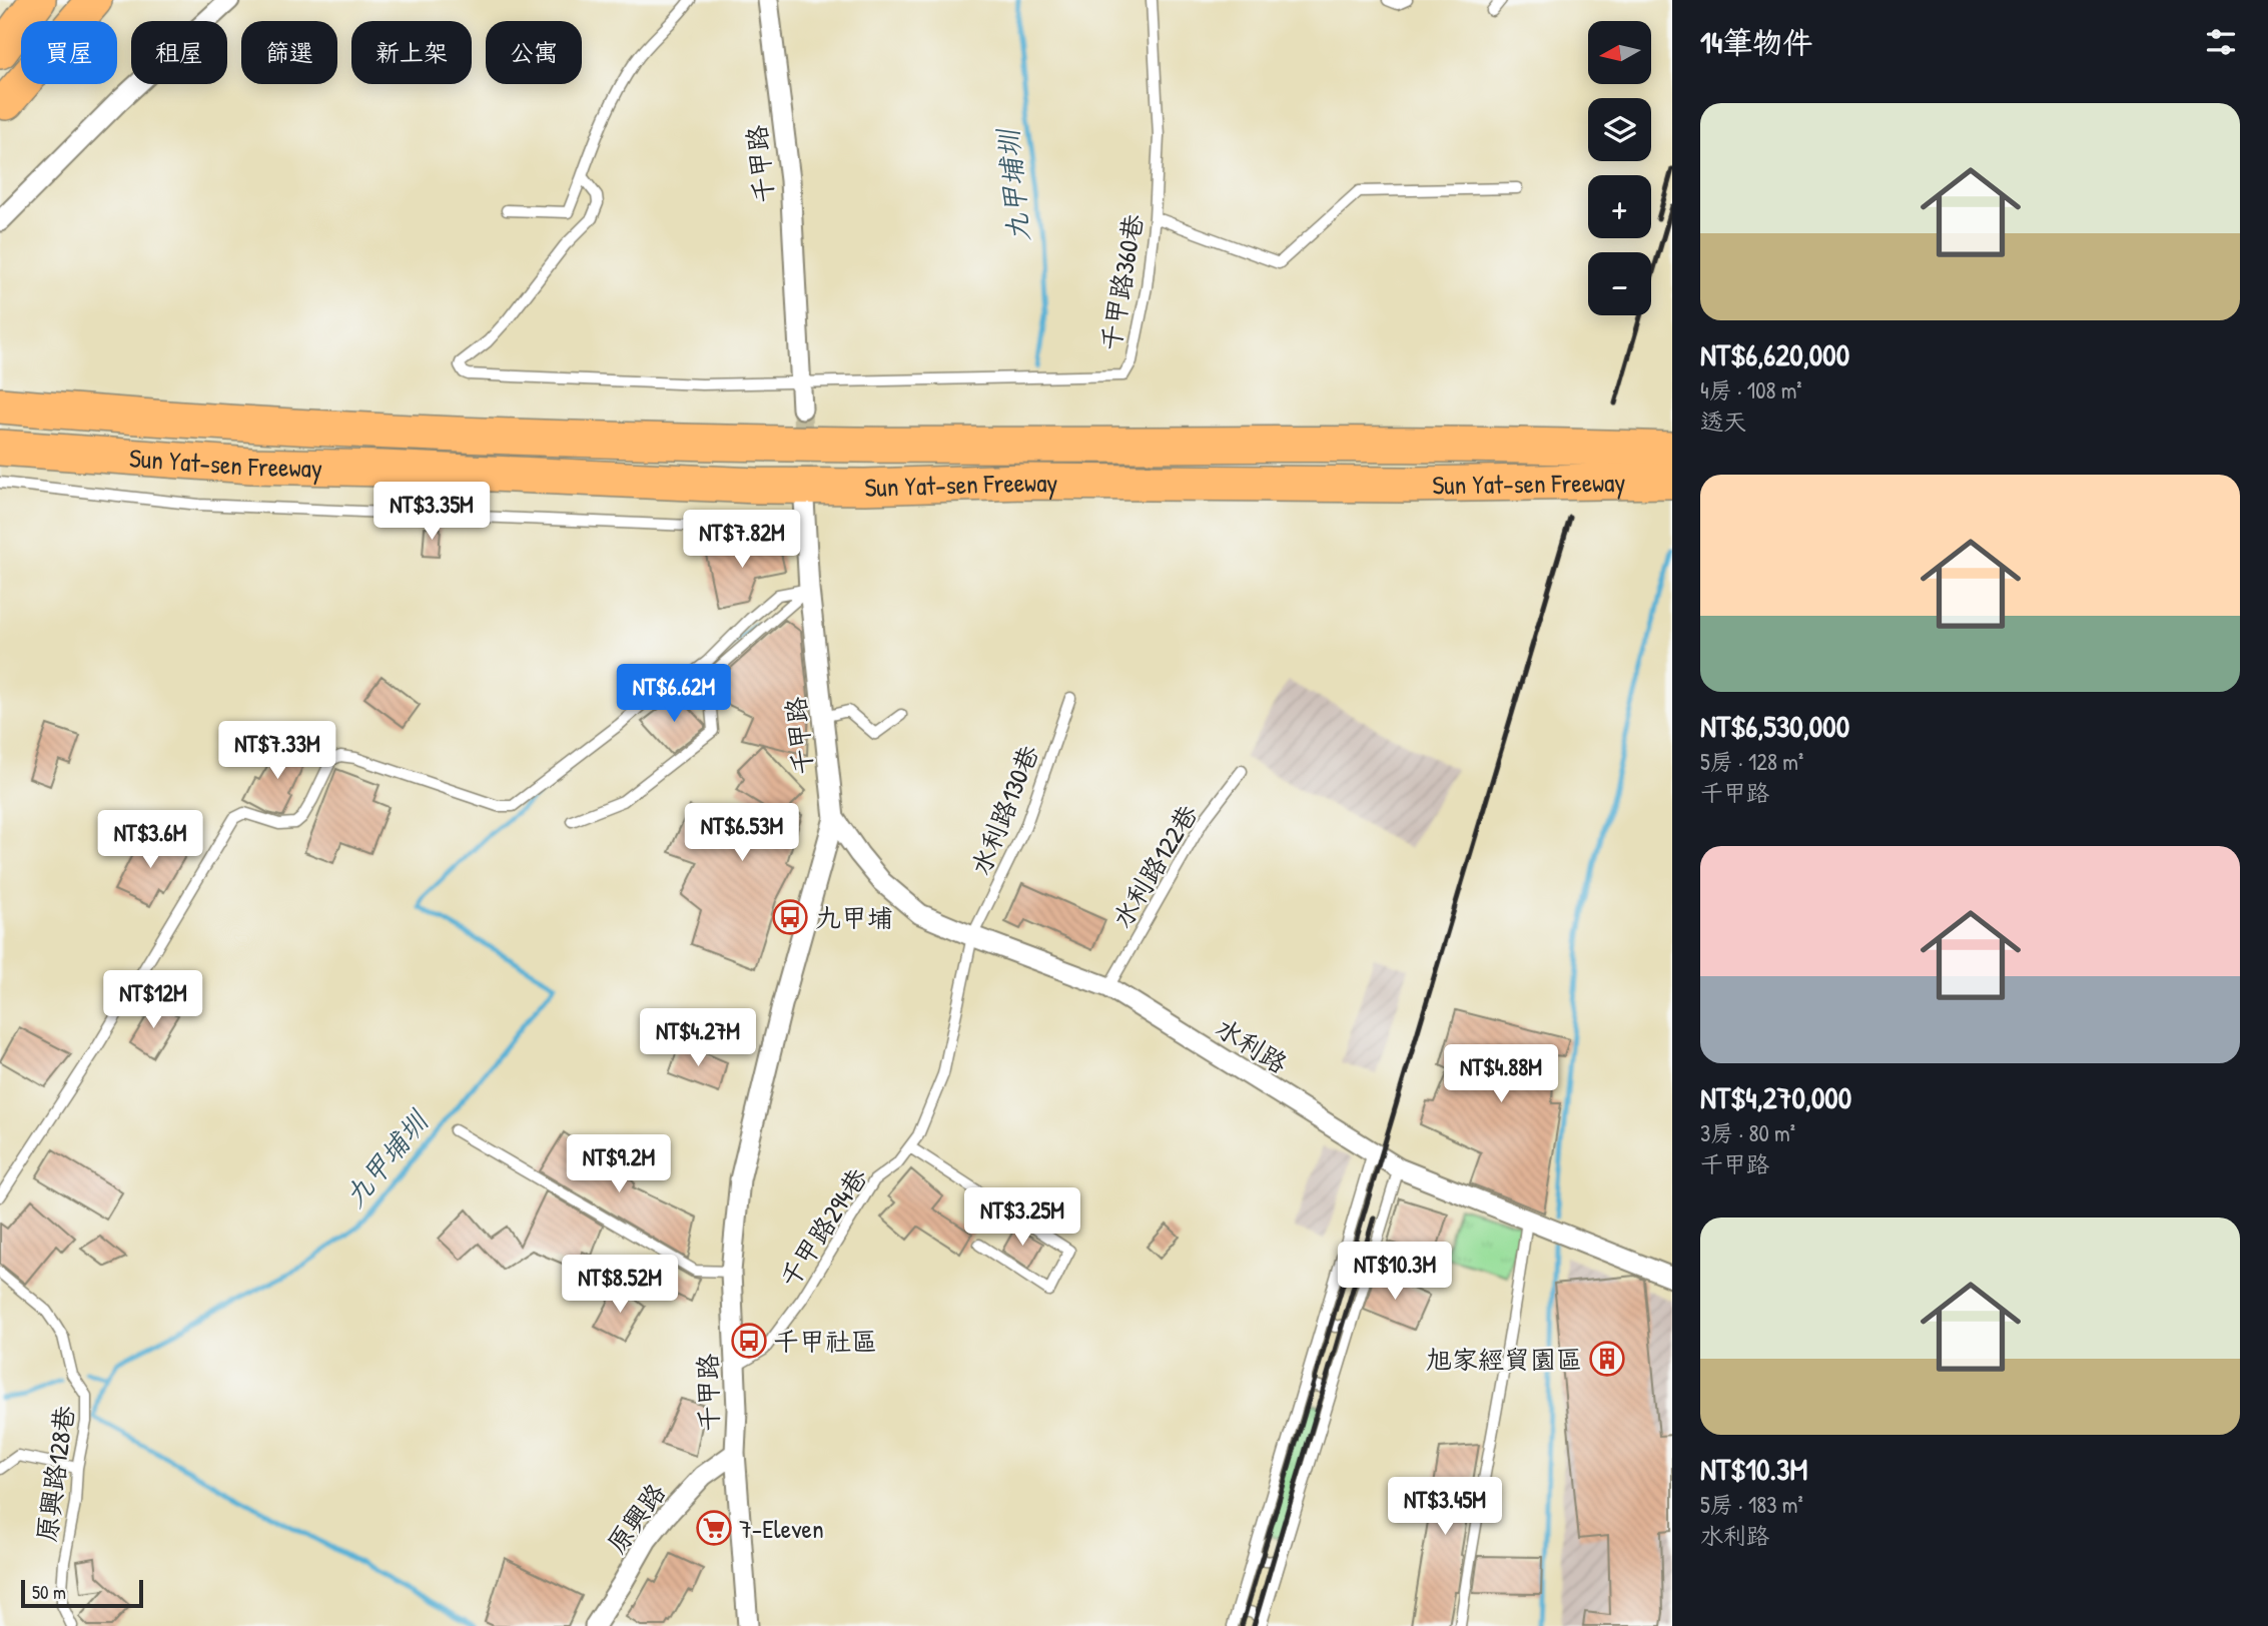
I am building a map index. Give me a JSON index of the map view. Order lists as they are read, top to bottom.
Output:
{
  "streets": {
    "highway": ["Sun Yat-sen Freeway"],
    "street": ["千甲路", "水利路", "原興路"],
    "lane": [
      "千甲路360巷",
      "水利路130巷",
      "水利路122巷",
      "千甲路294巷",
      "原興路128巷"
    ]
  },
  "crossings": [
    ["千甲路", "千甲路360巷"],
    ["千甲路", "水利路"],
    ["千甲路", "千甲路294巷"],
    ["千甲路", "原興路"],
    ["水利路130巷", "水利路"],
    ["水利路130巷", "千甲路294巷"],
    ["水利路122巷", "水利路"],
    ["水利路", "千甲路294巷"]
  ],
  "water": ["九甲埔圳"],
  "places": {
    "bus stop": ["九甲埔", "千甲社區"],
    "building": ["旭家經貿園區"],
    "supermarket": ["7-Eleven"]
  },
  "scale_bar": "50 m",
  "north": "left",
  "page": {
    "heading": "14筆物件",
    "map_buttons": ["+", "−"],
    "chip": [
      "買屋",
      "租屋",
      "篩選",
      "新上架",
      "公寓"
    ],
    "list": [
      {
        "name": "NT$6,620,000",
        "note": "4房 · 108 m² · 透天"
      },
      {
        "name": "NT$6,530,000",
        "note": "5房 · 128 m² · 千甲路"
      },
      {
        "name": "NT$4,270,000",
        "note": "3房 · 80 m² · 千甲路"
      },
      {
        "name": "NT$10.3M",
        "note": "5房 · 183 m² · 水利路"
      }
    ],
    "price": [
      "NT$3.35M",
      "NT$7.82M",
      "NT$6.62M",
      "NT$7.33M",
      "NT$6.53M",
      "NT$3.6M",
      "NT$12M",
      "NT$4.27M",
      "NT$4.88M",
      "NT$9.2M",
      "NT$3.25M",
      "NT$10.3M",
      "NT$8.52M",
      "NT$3.45M"
    ],
    "scale": "50 m"
  }
}
